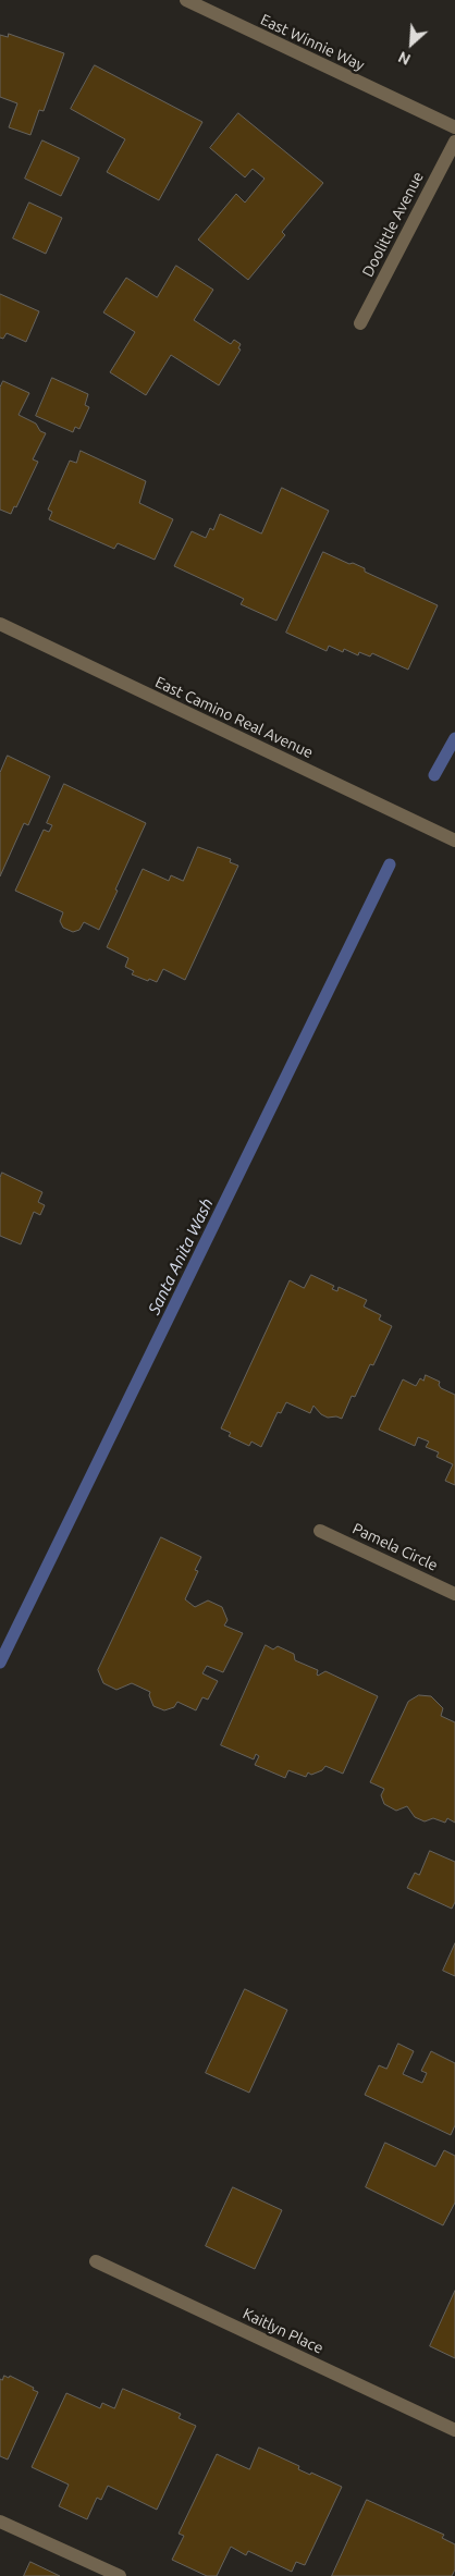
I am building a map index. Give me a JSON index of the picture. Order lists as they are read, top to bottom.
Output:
{
  "streets": {
    "street": [
      "East Winnie Way",
      "Doolittle Avenue",
      "East Camino Real Avenue",
      "Pamela Circle",
      "Kaitlyn Place"
    ]
  },
  "water": ["Santa Anita Wash"],
  "north": "bottom left"
}
